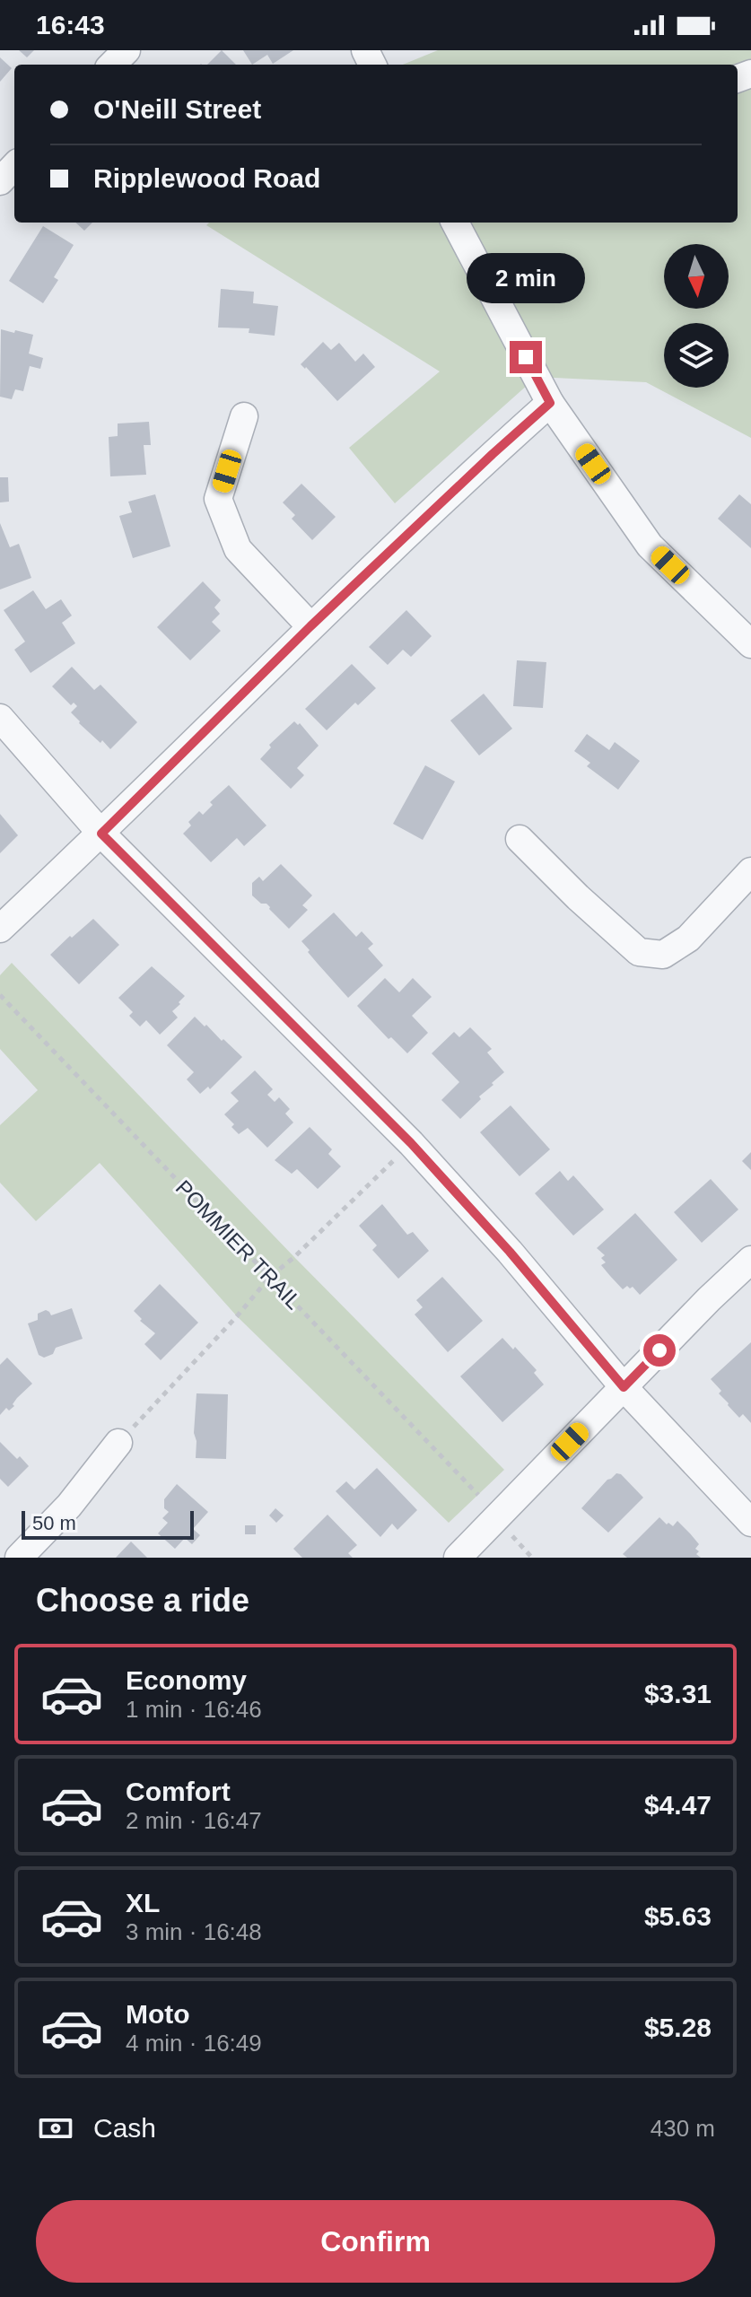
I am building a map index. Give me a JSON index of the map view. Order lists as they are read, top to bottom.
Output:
{
  "streets": {
    "path": ["POMMIER TRAIL"]
  },
  "scale_bar": "50 m",
  "north": "bottom",
  "page": {
    "status": "16:43",
    "banner": ["O'Neill Street", "Ripplewood Road"],
    "bubble": "2 min",
    "scale": "50 m",
    "heading": "Choose a ride",
    "list": [
      {
        "name": "Economy",
        "note": "1 min · 16:46",
        "value": "$3.31"
      },
      {
        "name": "Comfort",
        "note": "2 min · 16:47",
        "value": "$4.47"
      },
      {
        "name": "XL",
        "note": "3 min · 16:48",
        "value": "$5.63"
      },
      {
        "name": "Moto",
        "note": "4 min · 16:49",
        "value": "$5.28"
      }
    ],
    "pay": ["Cash", "430 m"],
    "buttons": "Confirm"
  }
}
